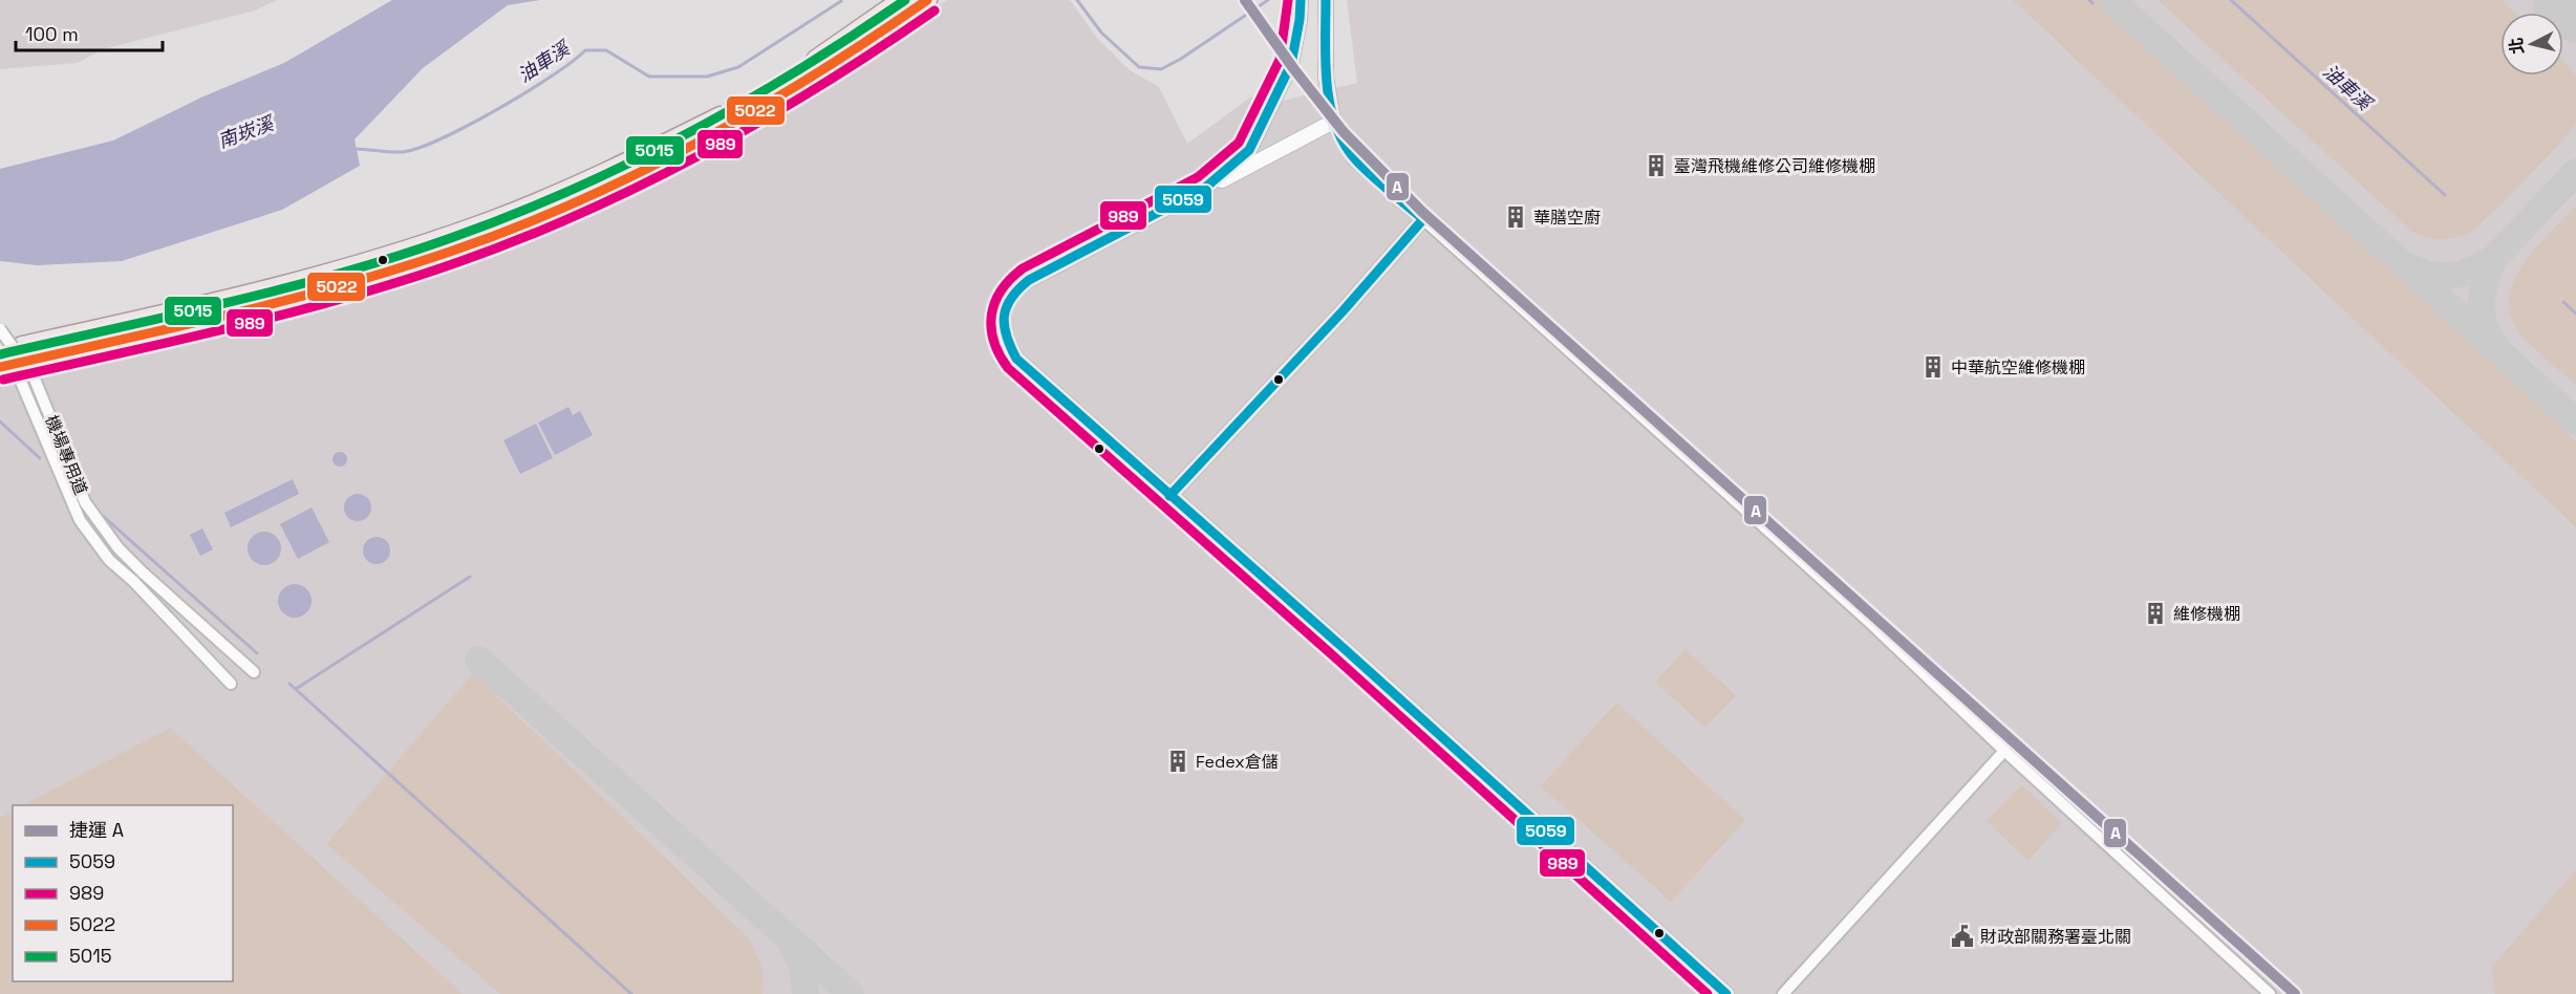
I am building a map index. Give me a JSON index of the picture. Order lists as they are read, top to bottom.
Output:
{
  "streets": {
    "street": ["機場專用道"]
  },
  "water": ["油車溪", "南崁溪"],
  "places": {
    "building": [
      "臺灣飛機維修公司維修機棚",
      "華膳空廚",
      "中華航空維修機棚",
      "維修機棚",
      "Fedex倉儲"
    ],
    "public building": ["財政部關務署臺北關"]
  },
  "lines": [
    "metro line A",
    "transit line 5059",
    "transit line 989",
    "transit line 5022",
    "transit line 5015"
  ],
  "legend": [
    "捷運 A",
    "5059",
    "989",
    "5022",
    "5015"
  ],
  "scale_bar": "100 m",
  "north": "left"
}
